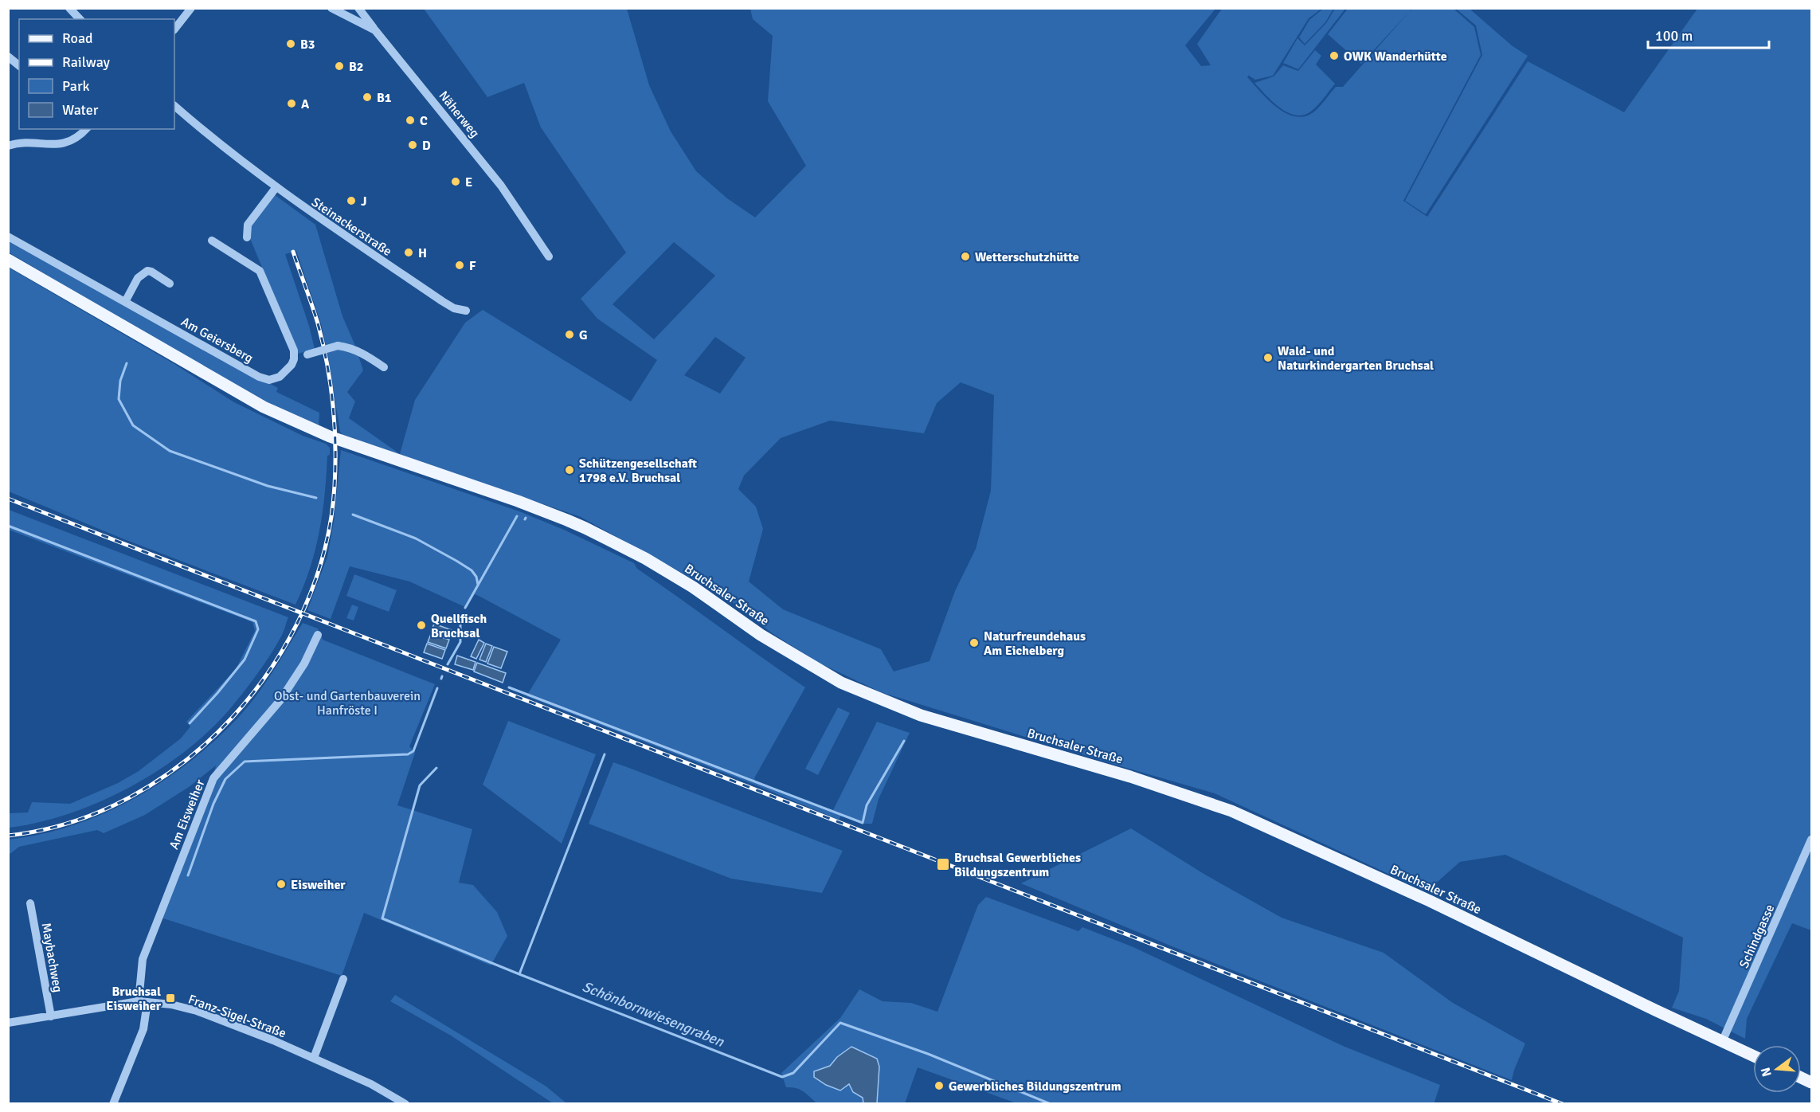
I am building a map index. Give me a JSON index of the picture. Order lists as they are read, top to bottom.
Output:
{
  "streets": {
    "main road": ["Bruchsaler Straße"],
    "street": [
      "Näherweg",
      "Steinackerstraße",
      "Am Geiersberg",
      "Am Eisweiher",
      "Schindgasse",
      "Maybachweg",
      "Franz-Sigel-Straße"
    ]
  },
  "crossings": [
    ["Bruchsaler Straße", "Schindgasse"],
    ["Am Eisweiher", "Franz-Sigel-Straße"],
    ["Maybachweg", "Franz-Sigel-Straße"]
  ],
  "water": ["Schönbornwiesengraben"],
  "parks": ["Obst- und Gartenbauverein Hanfröste I"],
  "places": {
    "other": [
      "B3",
      "OWK Wanderhütte",
      "B2",
      "B1",
      "A",
      "C",
      "D",
      "E",
      "J",
      "H",
      "Wetterschutzhütte",
      "F",
      "G",
      "Wald- und Naturkindergarten Bruchsal",
      "Schützengesellschaft 1798 e.V. Bruchsal",
      "Quellfisch Bruchsal",
      "Naturfreundehaus Am Eichelberg",
      "Eisweiher",
      "Gewerbliches Bildungszentrum"
    ],
    "transit": ["Bruchsal Gewerbliches Bildungszentrum", "Bruchsal Eisweiher"]
  },
  "legend": [
    "Road",
    "Railway",
    "Park",
    "Water"
  ],
  "scale_bar": "100 m",
  "north": "left"
}
